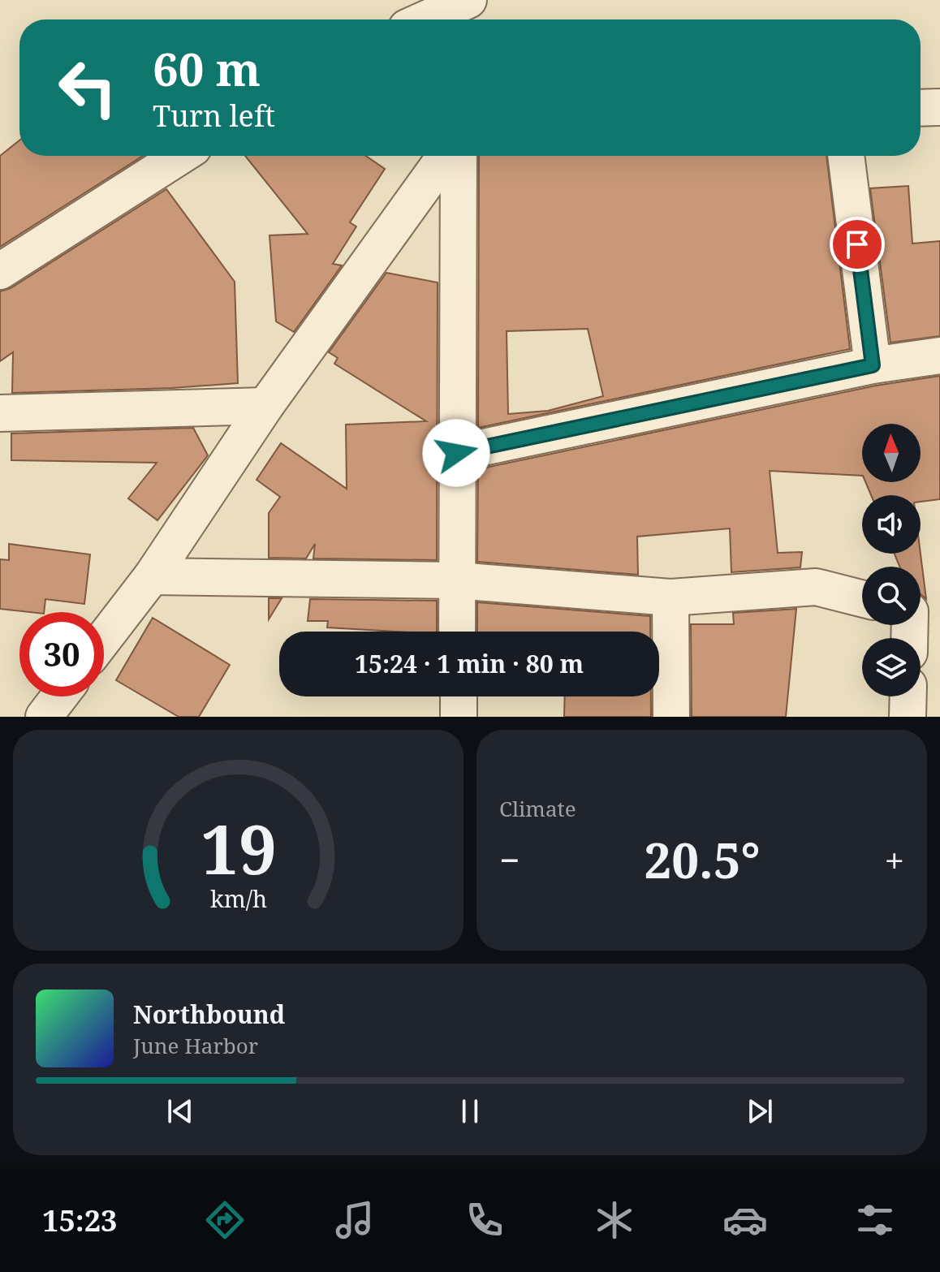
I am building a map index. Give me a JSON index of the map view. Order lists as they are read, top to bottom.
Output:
{
  "north": "top",
  "page": {
    "turn": ["60 m", "Turn left"],
    "limit": "30",
    "trip": "15:24 · 1 min · 80 m",
    "tile": "Climate",
    "heat": ["−", "20.5°", "+"],
    "song": ["Northbound", "June Harbor"],
    "tabs": "15:23",
    "gauge": ["19", "km/h"]
  }
}
